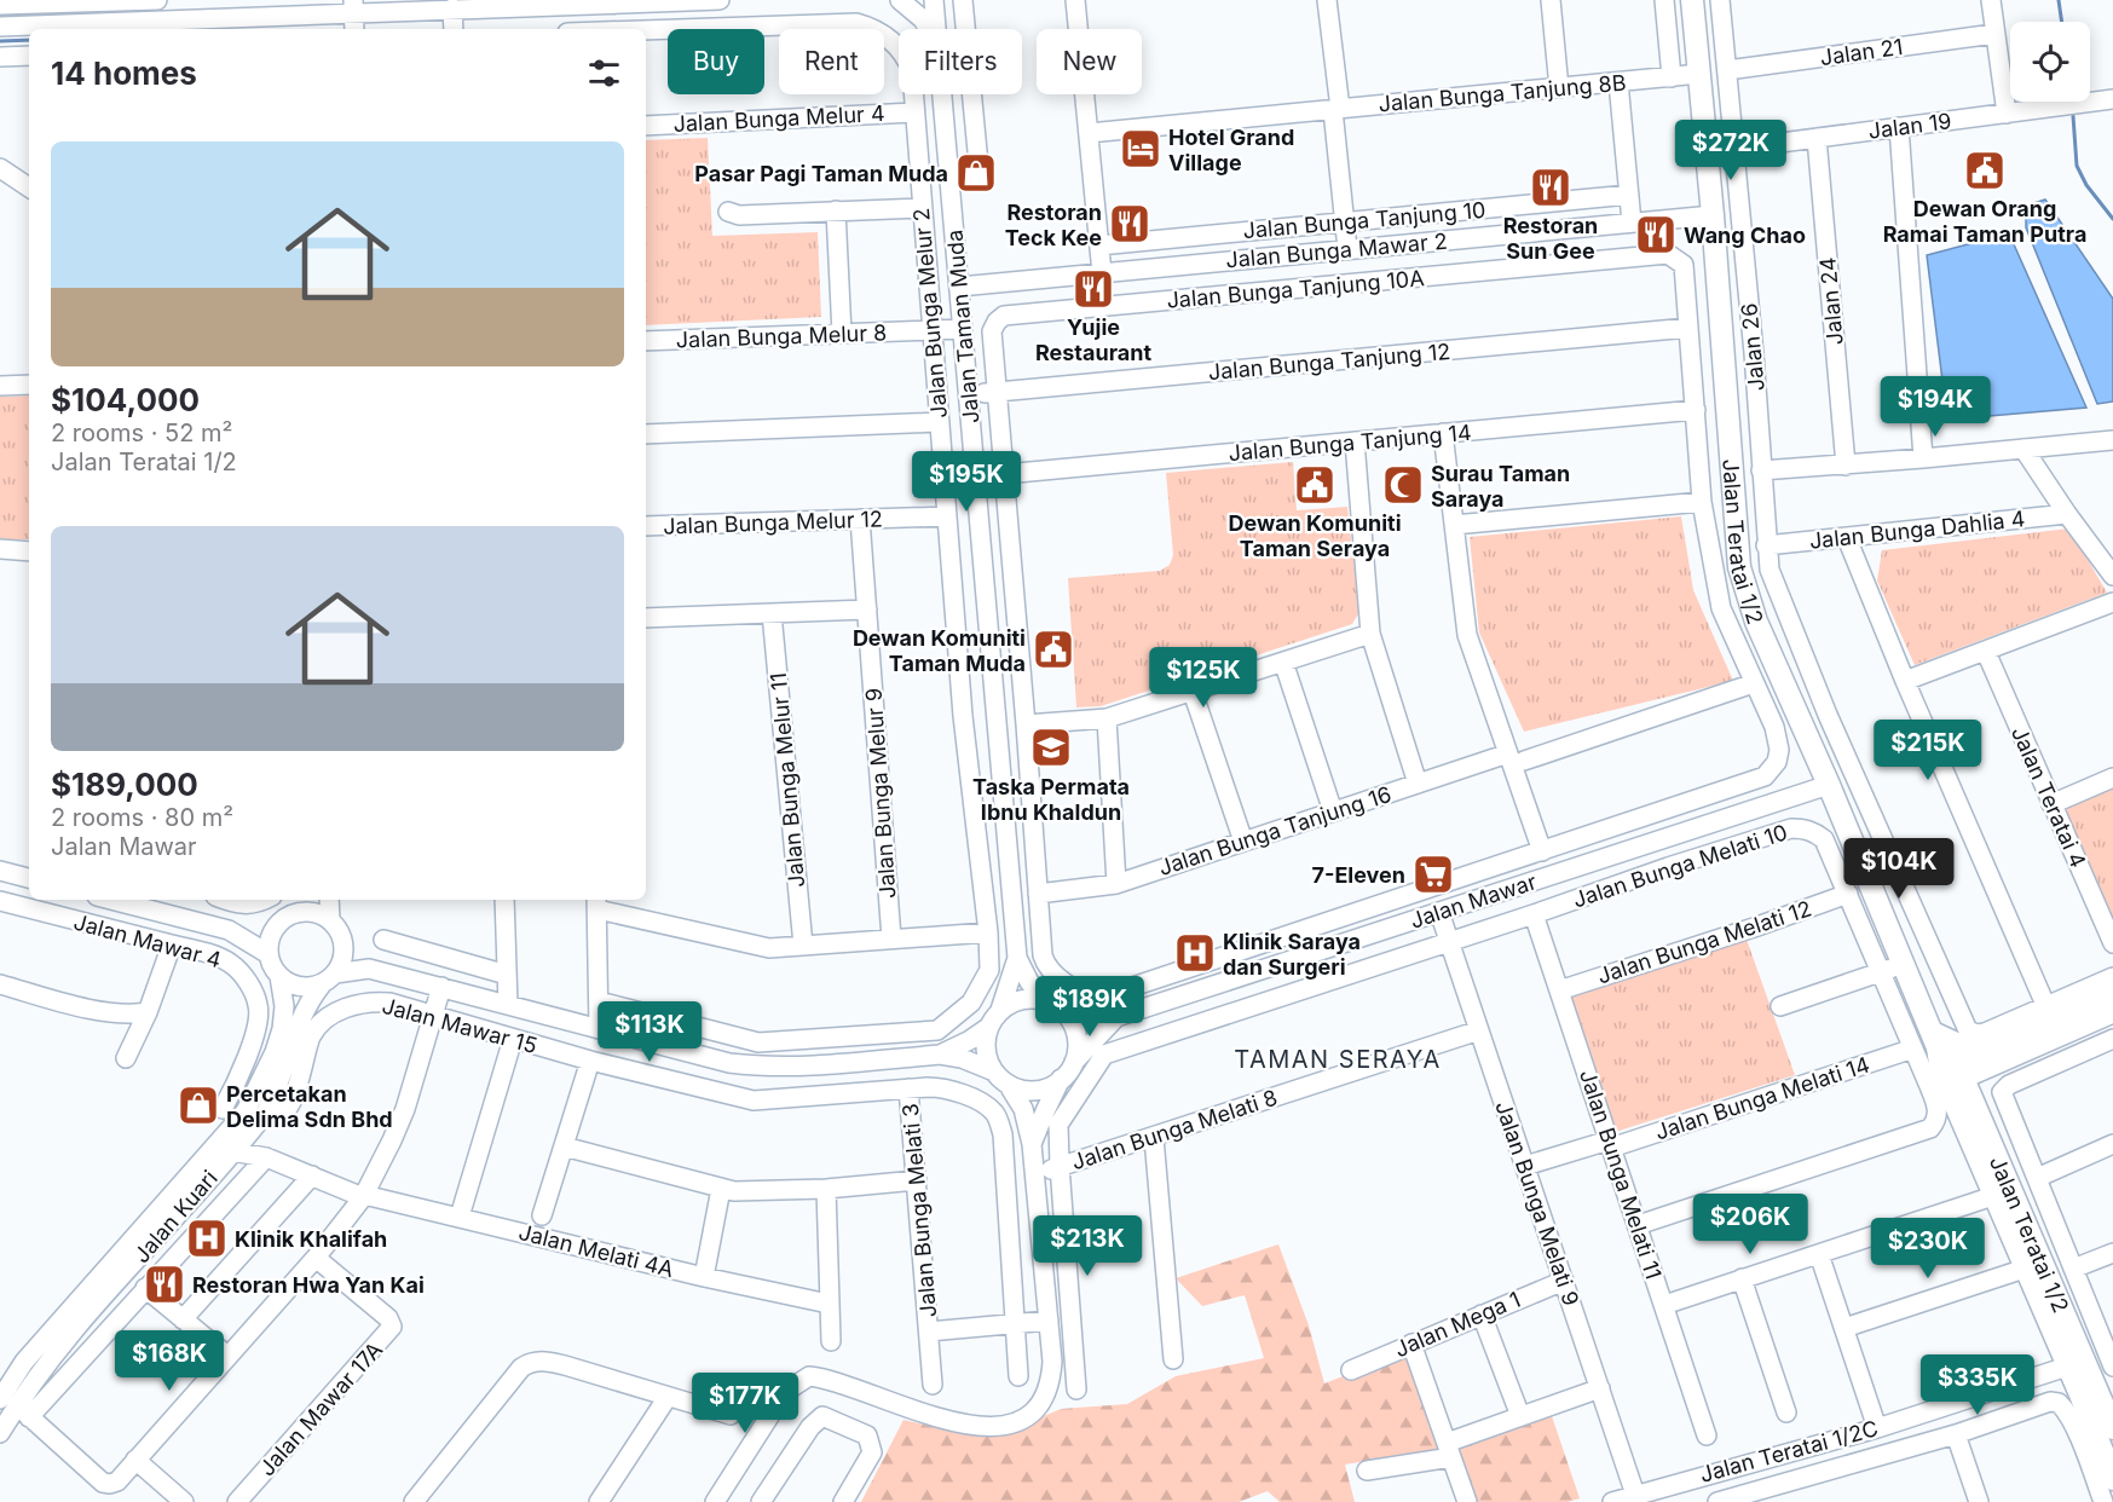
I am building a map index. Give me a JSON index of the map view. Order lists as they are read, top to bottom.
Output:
{
  "streets": {
    "main road": ["Jalan Teratai 1/2"],
    "street": [
      "Jalan 21",
      "Jalan Bunga Tanjung 8B",
      "Jalan Bunga Melur 4",
      "Jalan 19",
      "Jalan Bunga Tanjung 10",
      "Jalan Bunga Mawar 2",
      "Jalan Bunga Tanjung 10A",
      "Jalan 24",
      "Jalan Bunga Melur 2",
      "Jalan Taman Muda",
      "Jalan Bunga Melur 8",
      "Jalan 26",
      "Jalan Bunga Tanjung 12",
      "Jalan Bunga Tanjung 14",
      "Jalan Bunga Melur 12",
      "Jalan Bunga Dahlia 4",
      "Jalan Bunga Melur 11",
      "Jalan Bunga Melur 9",
      "Jalan Teratai 4",
      "Jalan Bunga Tanjung 16",
      "Jalan Bunga Melati 10",
      "Jalan Mawar",
      "Jalan Mawar 4",
      "Jalan Bunga Melati 12",
      "Jalan Mawar 15",
      "Jalan Bunga Melati 14",
      "Jalan Bunga Melati 8",
      "Jalan Bunga Melati 11",
      "Jalan Bunga Melati 9",
      "Jalan Bunga Melati 3",
      "Jalan Kuari",
      "Jalan Melati 4A",
      "Jalan Mega 1",
      "Jalan Mawar 17A",
      "Jalan Teratai 1/2C"
    ]
  },
  "crossings": [
    ["Jalan 21", "Jalan 26"],
    ["Jalan Bunga Tanjung 8B", "Jalan Teratai 1/2"],
    ["Jalan Bunga Melur 4", "Jalan Bunga Melur 2"],
    ["Jalan 19", "Jalan 24"],
    ["Jalan 19", "Jalan 26"],
    ["Jalan 19", "Jalan Teratai 1/2"],
    ["Jalan Bunga Mawar 2", "Jalan Taman Muda"],
    ["Jalan Bunga Mawar 2", "Jalan Teratai 1/2"],
    ["Jalan Bunga Tanjung 10A", "Jalan Bunga Tanjung 12"],
    ["Jalan Bunga Tanjung 10A", "Jalan Bunga Tanjung 14"],
    ["Jalan Bunga Tanjung 10A", "Jalan Bunga Tanjung 16"],
    ["Jalan Bunga Melur 2", "Jalan Bunga Melur 8"],
    ["Jalan Bunga Melur 2", "Jalan Bunga Melur 12"],
    ["Jalan Taman Muda", "Jalan Bunga Melur 8"],
    ["Jalan Taman Muda", "Jalan Bunga Tanjung 12"],
    ["Jalan Taman Muda", "Jalan Mawar"],
    ["Jalan 26", "Jalan Bunga Dahlia 4"],
    ["Jalan 26", "Jalan Teratai 1/2"],
    ["Jalan Bunga Melur 12", "Jalan Bunga Melur 9"],
    ["Jalan Bunga Dahlia 4", "Jalan Teratai 1/2"],
    ["Jalan Teratai 1/2", "Jalan Mawar"],
    ["Jalan Teratai 1/2", "Jalan Teratai 1/2C"],
    ["Jalan Bunga Melati 10", "Jalan Bunga Melati 12"],
    ["Jalan Bunga Melati 10", "Jalan Bunga Melati 8"],
    ["Jalan Bunga Melati 10", "Jalan Bunga Melati 11"],
    ["Jalan Bunga Melati 10", "Jalan Bunga Melati 9"],
    ["Jalan Mawar", "Jalan Bunga Melati 9"],
    ["Jalan Mawar 4", "Jalan Mawar 15"],
    ["Jalan Mawar 4", "Jalan Kuari"],
    ["Jalan Bunga Melati 12", "Jalan Bunga Melati 11"],
    ["Jalan Mawar 15", "Jalan Bunga Melati 3"],
    ["Jalan Mawar 15", "Jalan Kuari"],
    ["Jalan Bunga Melati 14", "Jalan Bunga Melati 11"],
    ["Jalan Bunga Melati 14", "Jalan Bunga Melati 9"],
    ["Jalan Bunga Melati 8", "Jalan Bunga Melati 9"],
    ["Jalan Bunga Melati 9", "Jalan Mega 1"],
    ["Jalan Bunga Melati 9", "Jalan Teratai 1/2C"],
    ["Jalan Kuari", "Jalan Melati 4A"]
  ],
  "districts": ["TAMAN SERAYA"],
  "places": {
    "hotel": ["Hotel Grand Village"],
    "public building": ["Dewan Orang Ramai Taman Putra", "Dewan Komuniti Taman Seraya", "Dewan Komuniti Taman Muda"],
    "shop": ["Pasar Pagi Taman Muda", "Percetakan Delima Sdn Bhd"],
    "restaurant": [
      "Restoran Sun Gee",
      "Restoran Teck Kee",
      "Wang Chao",
      "Yujie Restaurant",
      "Restoran Hwa Yan Kai"
    ],
    "mosque": ["Surau Taman Saraya"],
    "school or university": ["Taska Permata Ibnu Khaldun"],
    "supermarket": ["7-Eleven"],
    "hospital": ["Klinik Saraya dan Surgeri", "Klinik Khalifah"]
  },
  "page": {
    "chip": [
      "Buy",
      "Rent",
      "Filters",
      "New"
    ],
    "heading": "14 homes",
    "list": [
      {
        "name": "$104,000",
        "note": "2 rooms · 52 m² · Jalan Teratai 1/2"
      },
      {
        "name": "$189,000",
        "note": "2 rooms · 80 m² · Jalan Mawar"
      }
    ],
    "price": [
      "$272K",
      "$194K",
      "$195K",
      "$125K",
      "$215K",
      "$104K",
      "$189K",
      "$113K",
      "$206K",
      "$213K",
      "$230K",
      "$168K",
      "$335K",
      "$177K"
    ]
  }
}
